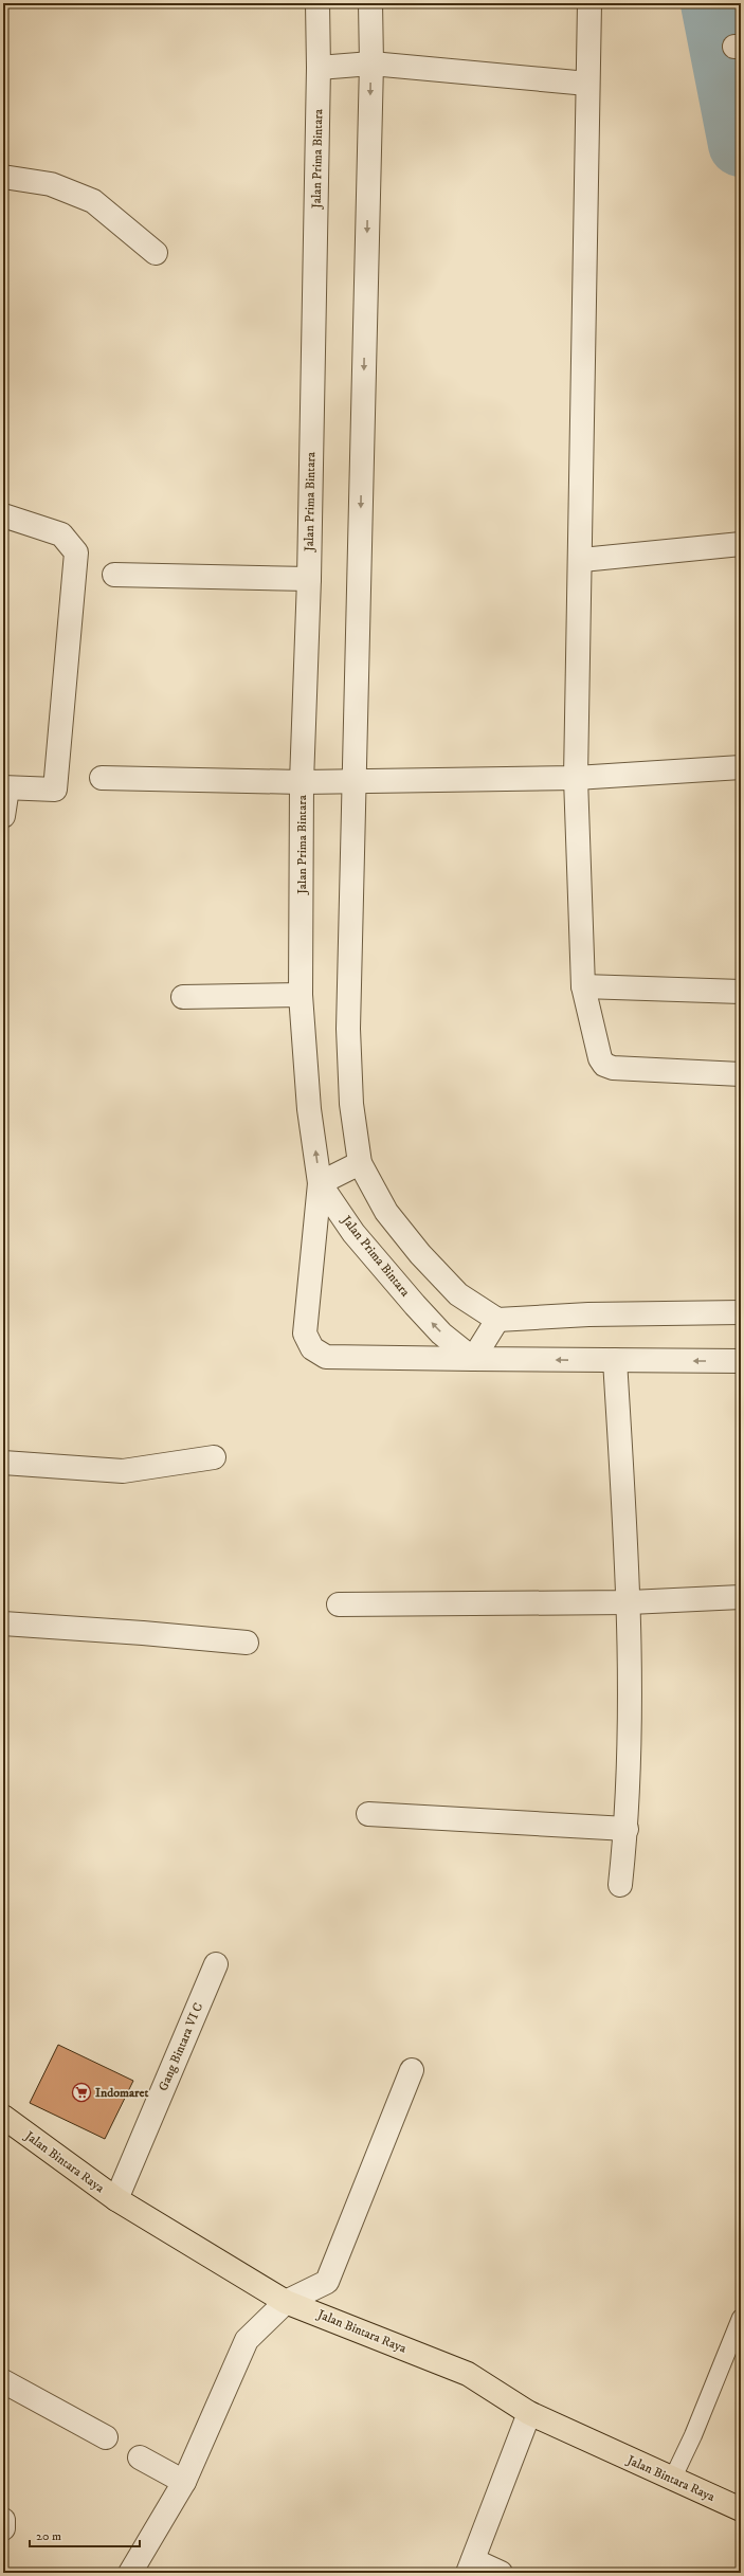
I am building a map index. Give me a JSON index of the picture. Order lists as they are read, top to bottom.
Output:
{
  "streets": {
    "main road": ["Jalan Bintara Raya"],
    "street": ["Jalan Prima Bintara", "Gang Bintara VI C"]
  },
  "crossings": [
    ["Gang Bintara VI C", "Jalan Bintara Raya"]
  ],
  "places": {
    "supermarket": ["Indomaret"]
  },
  "scale_bar": "20 m"
}
